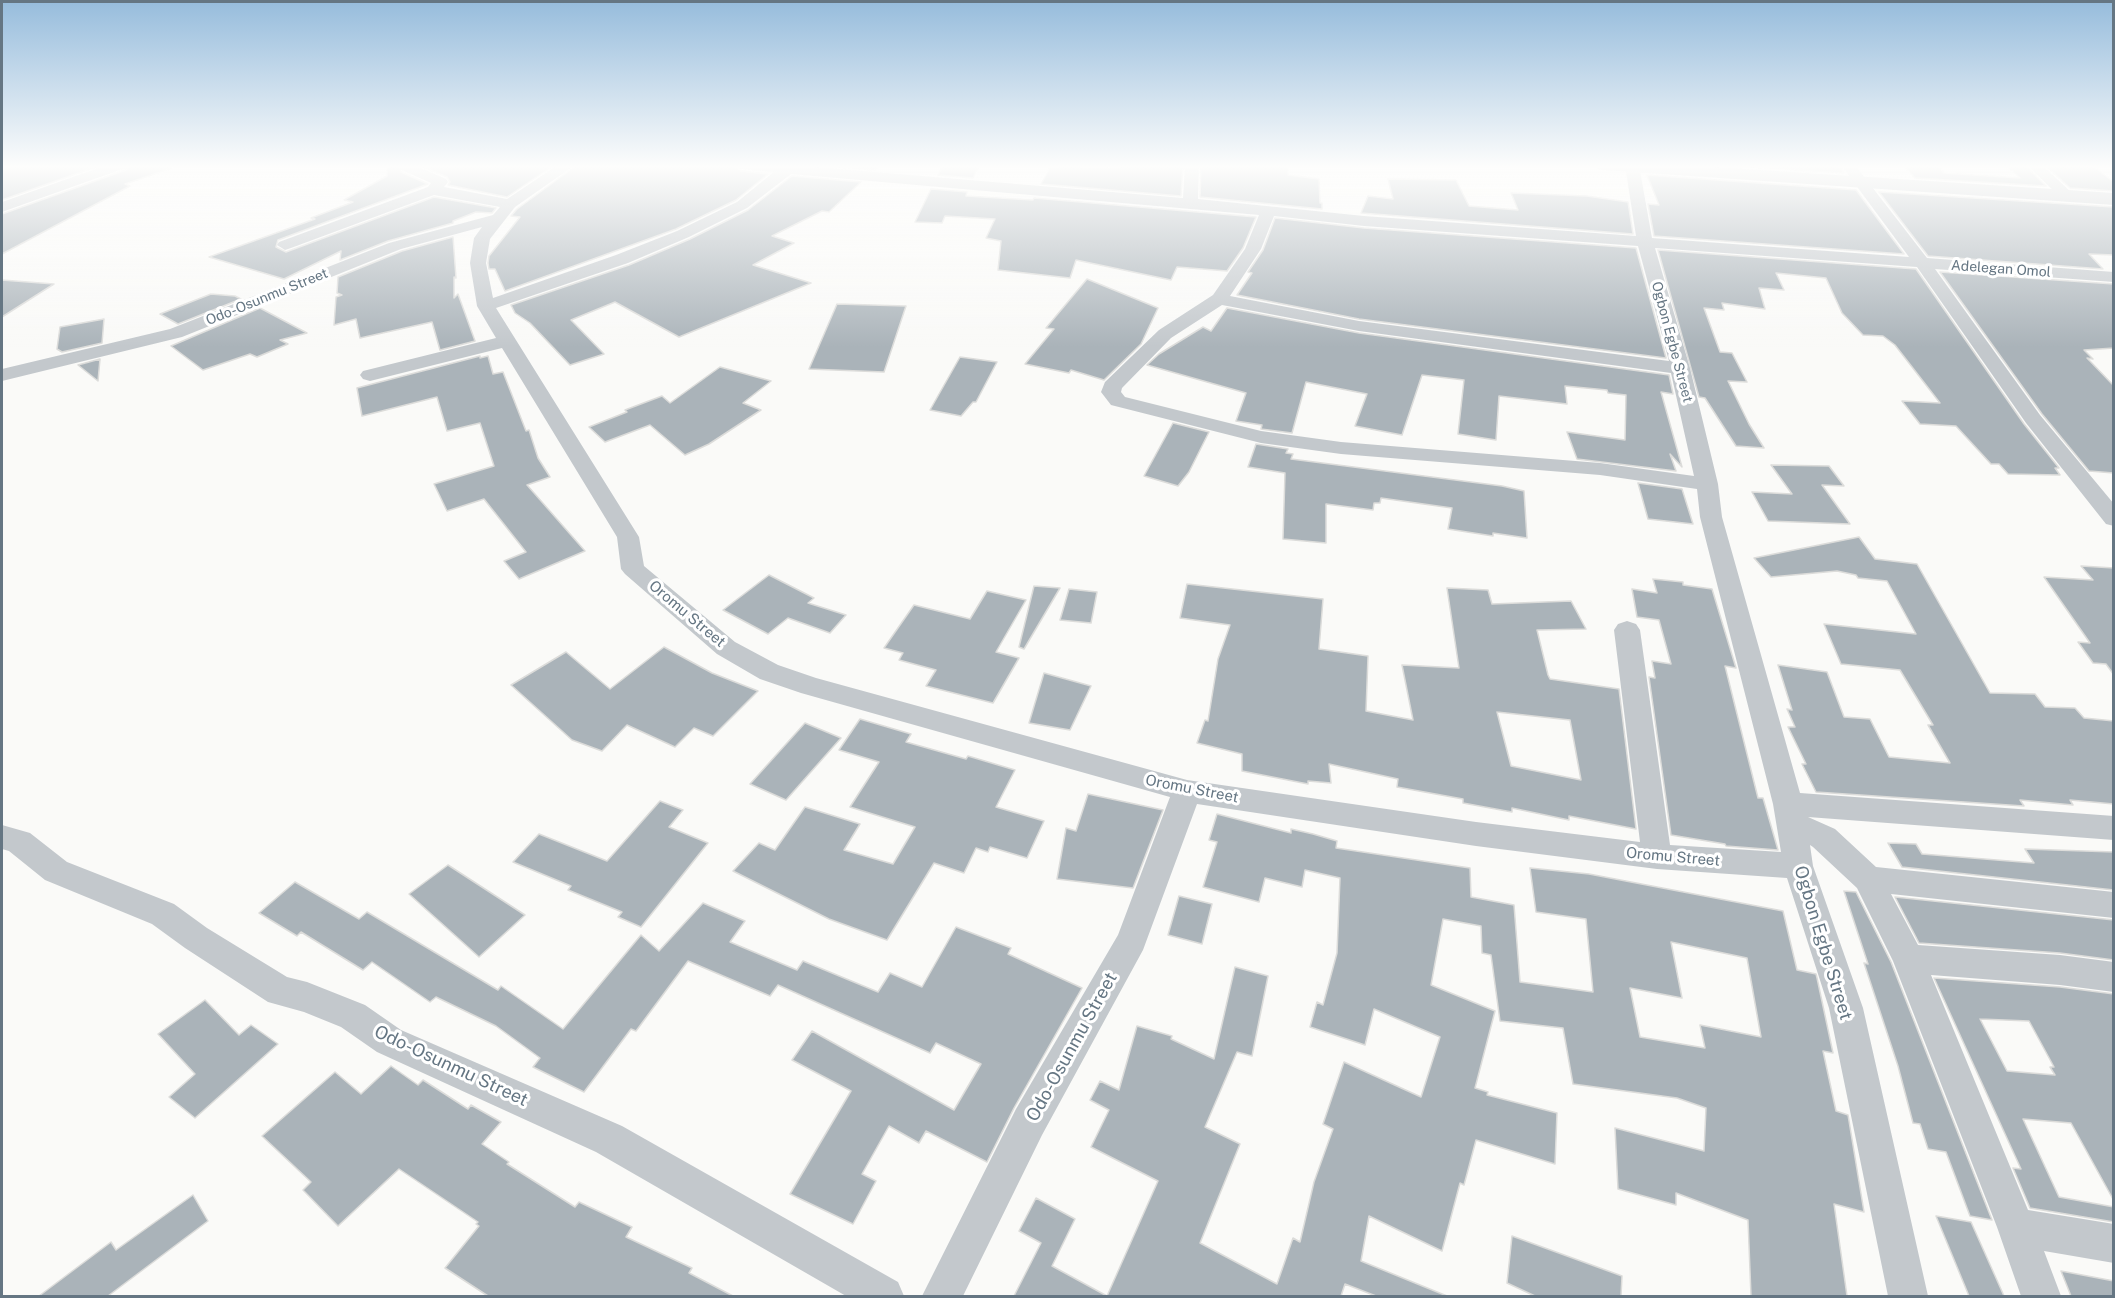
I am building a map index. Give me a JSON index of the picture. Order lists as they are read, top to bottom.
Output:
{
  "streets": {
    "street": [
      "Adelegan Omol",
      "Odo-Osunmu Street",
      "Ogbon Egbe Street",
      "Oromu Street"
    ]
  },
  "crossings": [
    ["Adelegan Omol", "Ogbon Egbe Street"],
    ["Odo-Osunmu Street", "Oromu Street"],
    ["Ogbon Egbe Street", "Oromu Street"]
  ]
}
